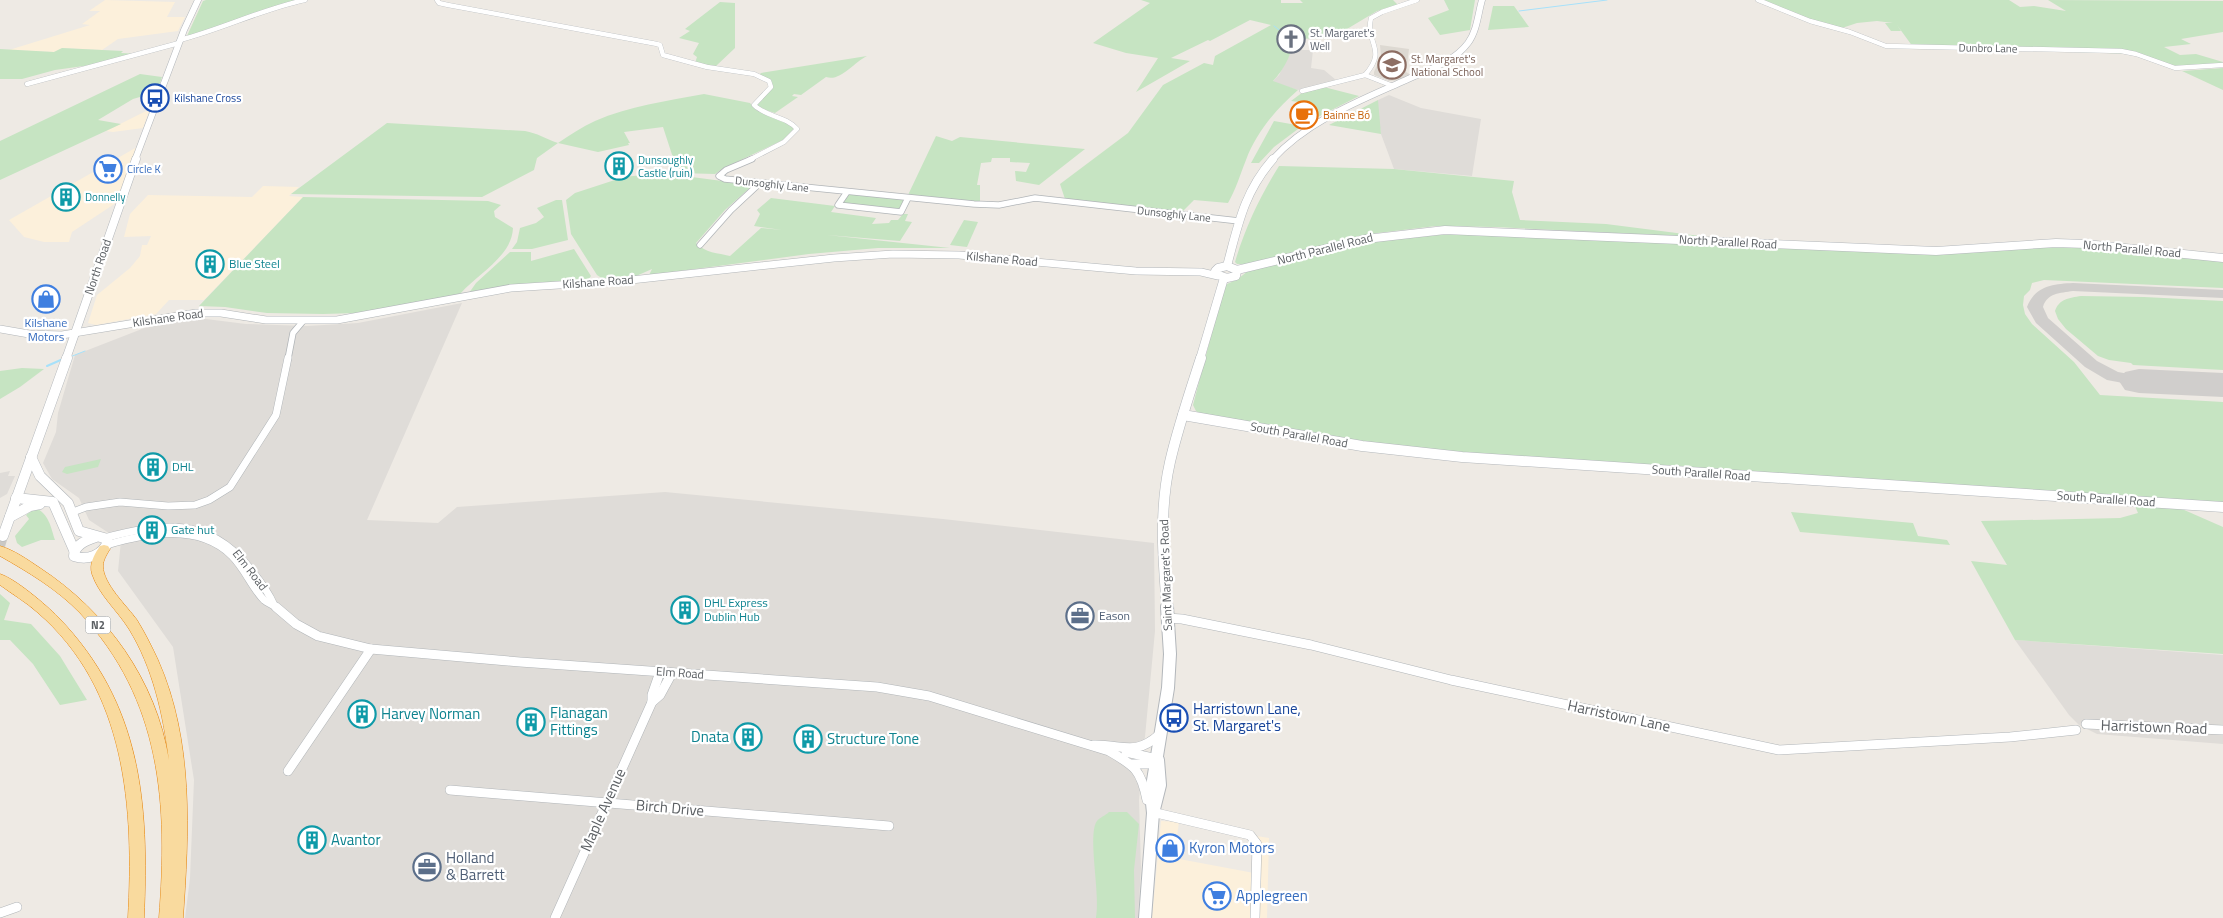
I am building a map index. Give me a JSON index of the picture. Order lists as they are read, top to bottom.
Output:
{
  "streets": {
    "highway": ["N2"],
    "main road": [
      "North Parallel Road",
      "North Road",
      "South Parallel Road",
      "Saint Margaret's Road"
    ],
    "street": [
      "Dunbro Lane",
      "Dunsoghly Lane",
      "Kilshane Road",
      "Elm Road",
      "Harristown Lane",
      "Harristown Road",
      "Birch Drive",
      "Maple Avenue"
    ]
  },
  "crossings": [
    ["North Parallel Road", "Kilshane Road"],
    ["North Parallel Road", "Saint Margaret's Road"],
    ["Kilshane Road", "North Road"],
    ["Kilshane Road", "Saint Margaret's Road"],
    ["North Road", "N2"],
    ["South Parallel Road", "Saint Margaret's Road"],
    ["Elm Road", "Saint Margaret's Road"],
    ["Elm Road", "Maple Avenue"],
    ["Saint Margaret's Road", "Harristown Lane"],
    ["Birch Drive", "Maple Avenue"]
  ],
  "places": {
    "church": ["St. Margaret's Well"],
    "school or university": ["St. Margaret's National School"],
    "bus stop": ["Kilshane Cross", "Harristown Lane, St. Margaret's"],
    "cafe": ["Bainne Bó"],
    "building": [
      "Dunsoughly Castle (ruin)",
      "Donnelly",
      "Blue Steel",
      "DHL",
      "Gate hut",
      "DHL Express Dublin Hub",
      "Harvey Norman",
      "Flanagan Fittings",
      "Dnata",
      "Structure Tone",
      "Avantor"
    ],
    "supermarket": ["Circle K", "Applegreen"],
    "shop": ["Kilshane Motors", "Kyron Motors"],
    "office": ["Eason", "Holland & Barrett"]
  }
}
